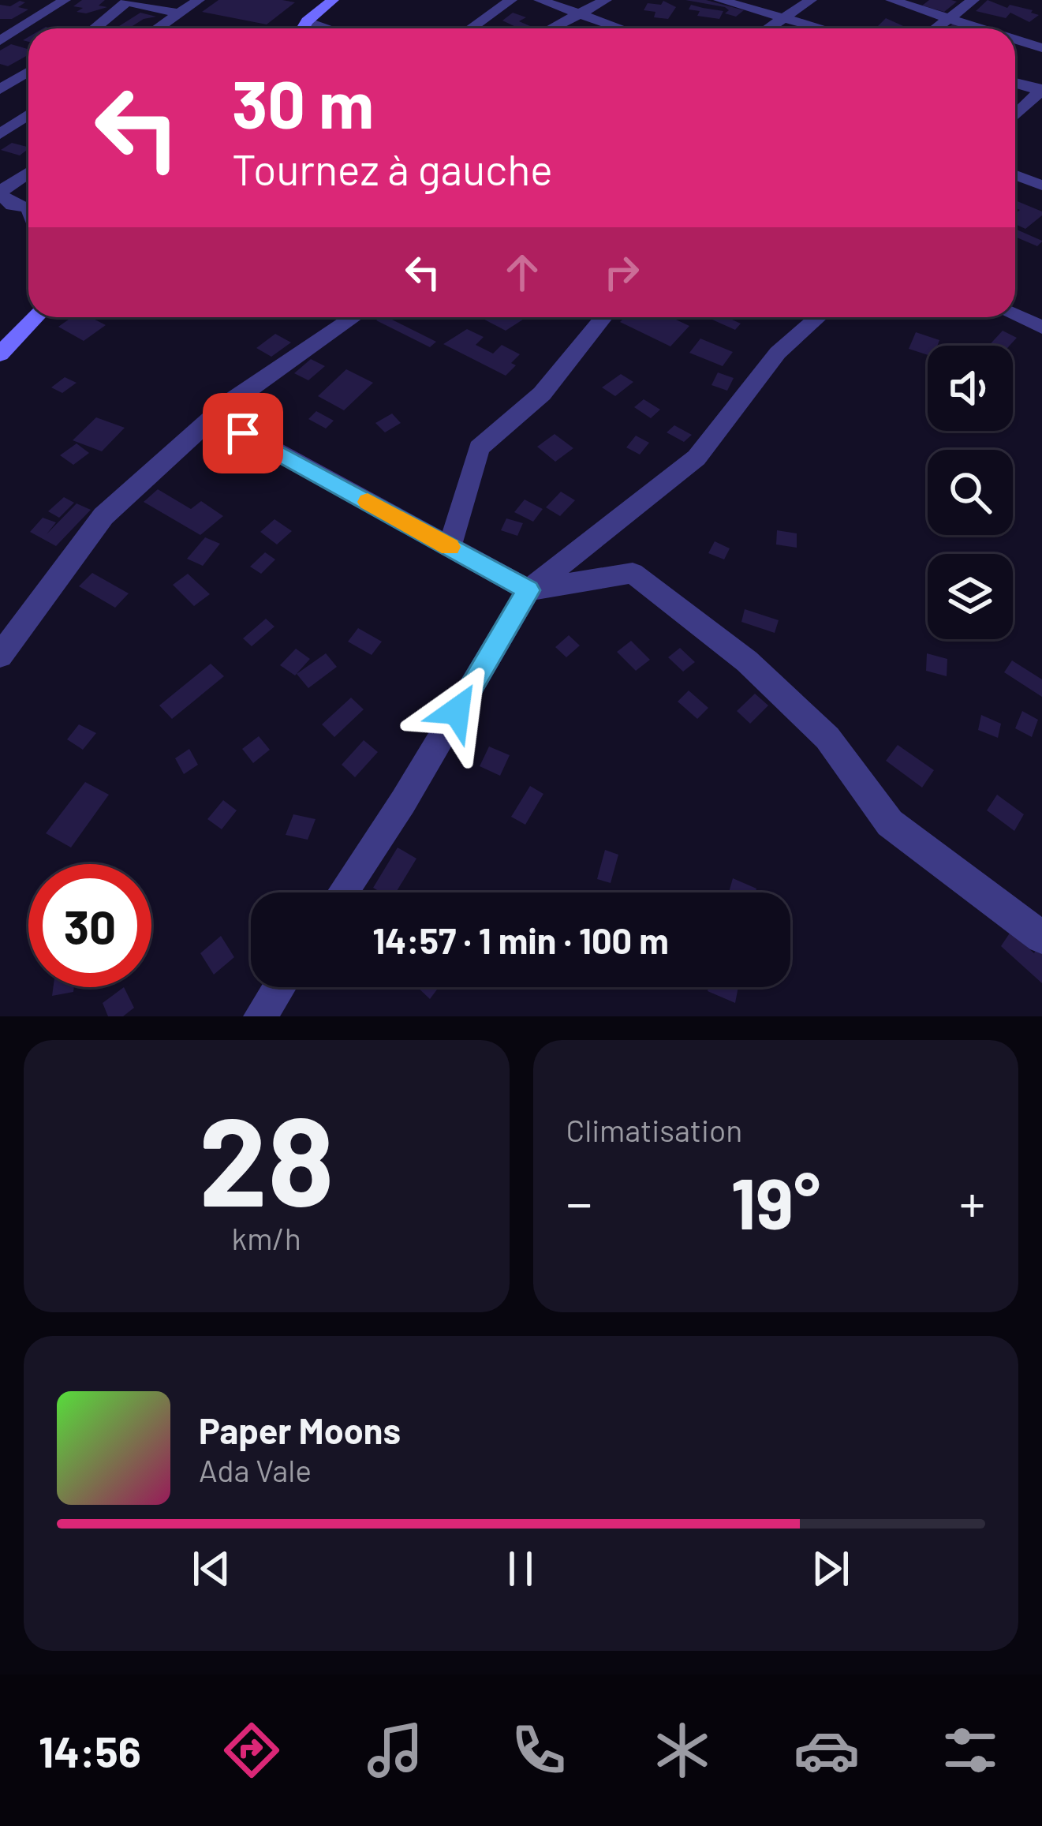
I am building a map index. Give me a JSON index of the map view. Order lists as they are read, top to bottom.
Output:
{
  "page": {
    "turn": ["30 m", "Tournez à gauche"],
    "limit": "30",
    "trip": "14:57 · 1 min · 100 m",
    "tile": [
      ["28", "km/h"],
      "Climatisation"
    ],
    "heat": ["−", "19°", "+"],
    "song": ["Paper Moons", "Ada Vale"],
    "tabs": "14:56"
  }
}
